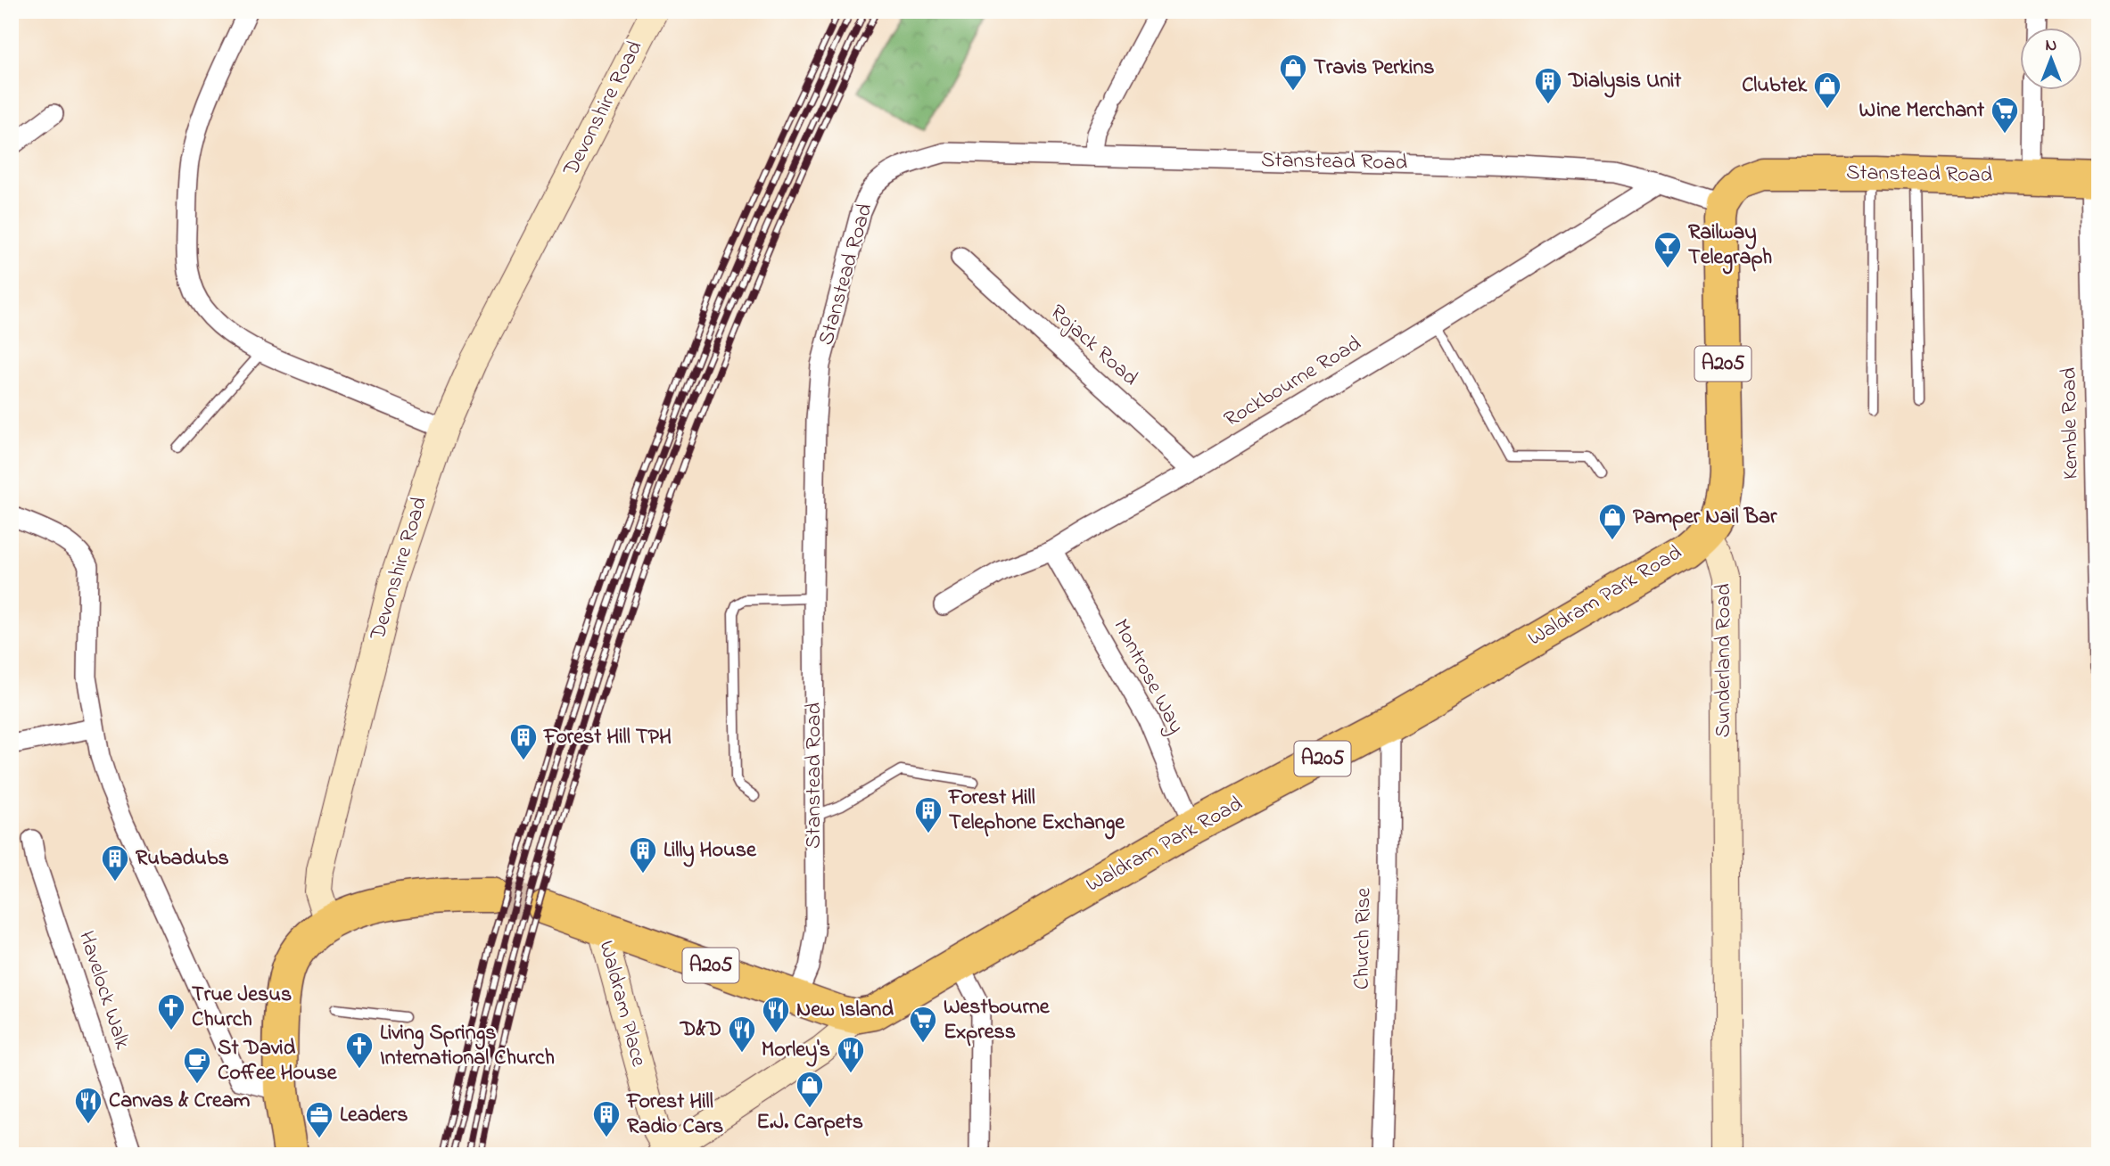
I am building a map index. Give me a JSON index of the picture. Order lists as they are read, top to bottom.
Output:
{
  "streets": {
    "highway": ["Stanstead Road", "A205", "Waldram Park Road"],
    "street": [
      "Devonshire Road",
      "Rojack Road",
      "Rockbourne Road",
      "Kemble Road",
      "Sunderland Road",
      "Montrose Way",
      "Church Rise",
      "Havelock Walk",
      "Waldram Place"
    ]
  },
  "crossings": [
    ["Stanstead Road", "A205"],
    ["Stanstead Road", "Rockbourne Road"],
    ["Stanstead Road", "Kemble Road"],
    ["Rojack Road", "Rockbourne Road"],
    ["A205", "Waldram Park Road"],
    ["A205", "Sunderland Road"],
    ["A205", "Waldram Place"],
    ["Rockbourne Road", "Montrose Way"],
    ["Waldram Park Road", "Sunderland Road"],
    ["Waldram Park Road", "Montrose Way"],
    ["Waldram Park Road", "Church Rise"]
  ],
  "places": {
    "shop": [
      "Travis Perkins",
      "Clubtek",
      "Pamper Nail Bar",
      "E.J. Carpets"
    ],
    "building": [
      "Dialysis Unit",
      "Forest Hill TPH",
      "Forest Hill Telephone Exchange",
      "Lilly House",
      "Rubadubs",
      "Forest Hill Radio Cars"
    ],
    "supermarket": ["Wine Merchant", "Westbourne Express"],
    "bar": ["Railway Telegraph"],
    "church": ["True Jesus Church", "Living Springs International Church"],
    "restaurant": [
      "New Island",
      "D&D",
      "Morley's",
      "Canvas & Cream"
    ],
    "cafe": ["St David Coffee House"],
    "office": ["Leaders"]
  },
  "north": "top"
}
